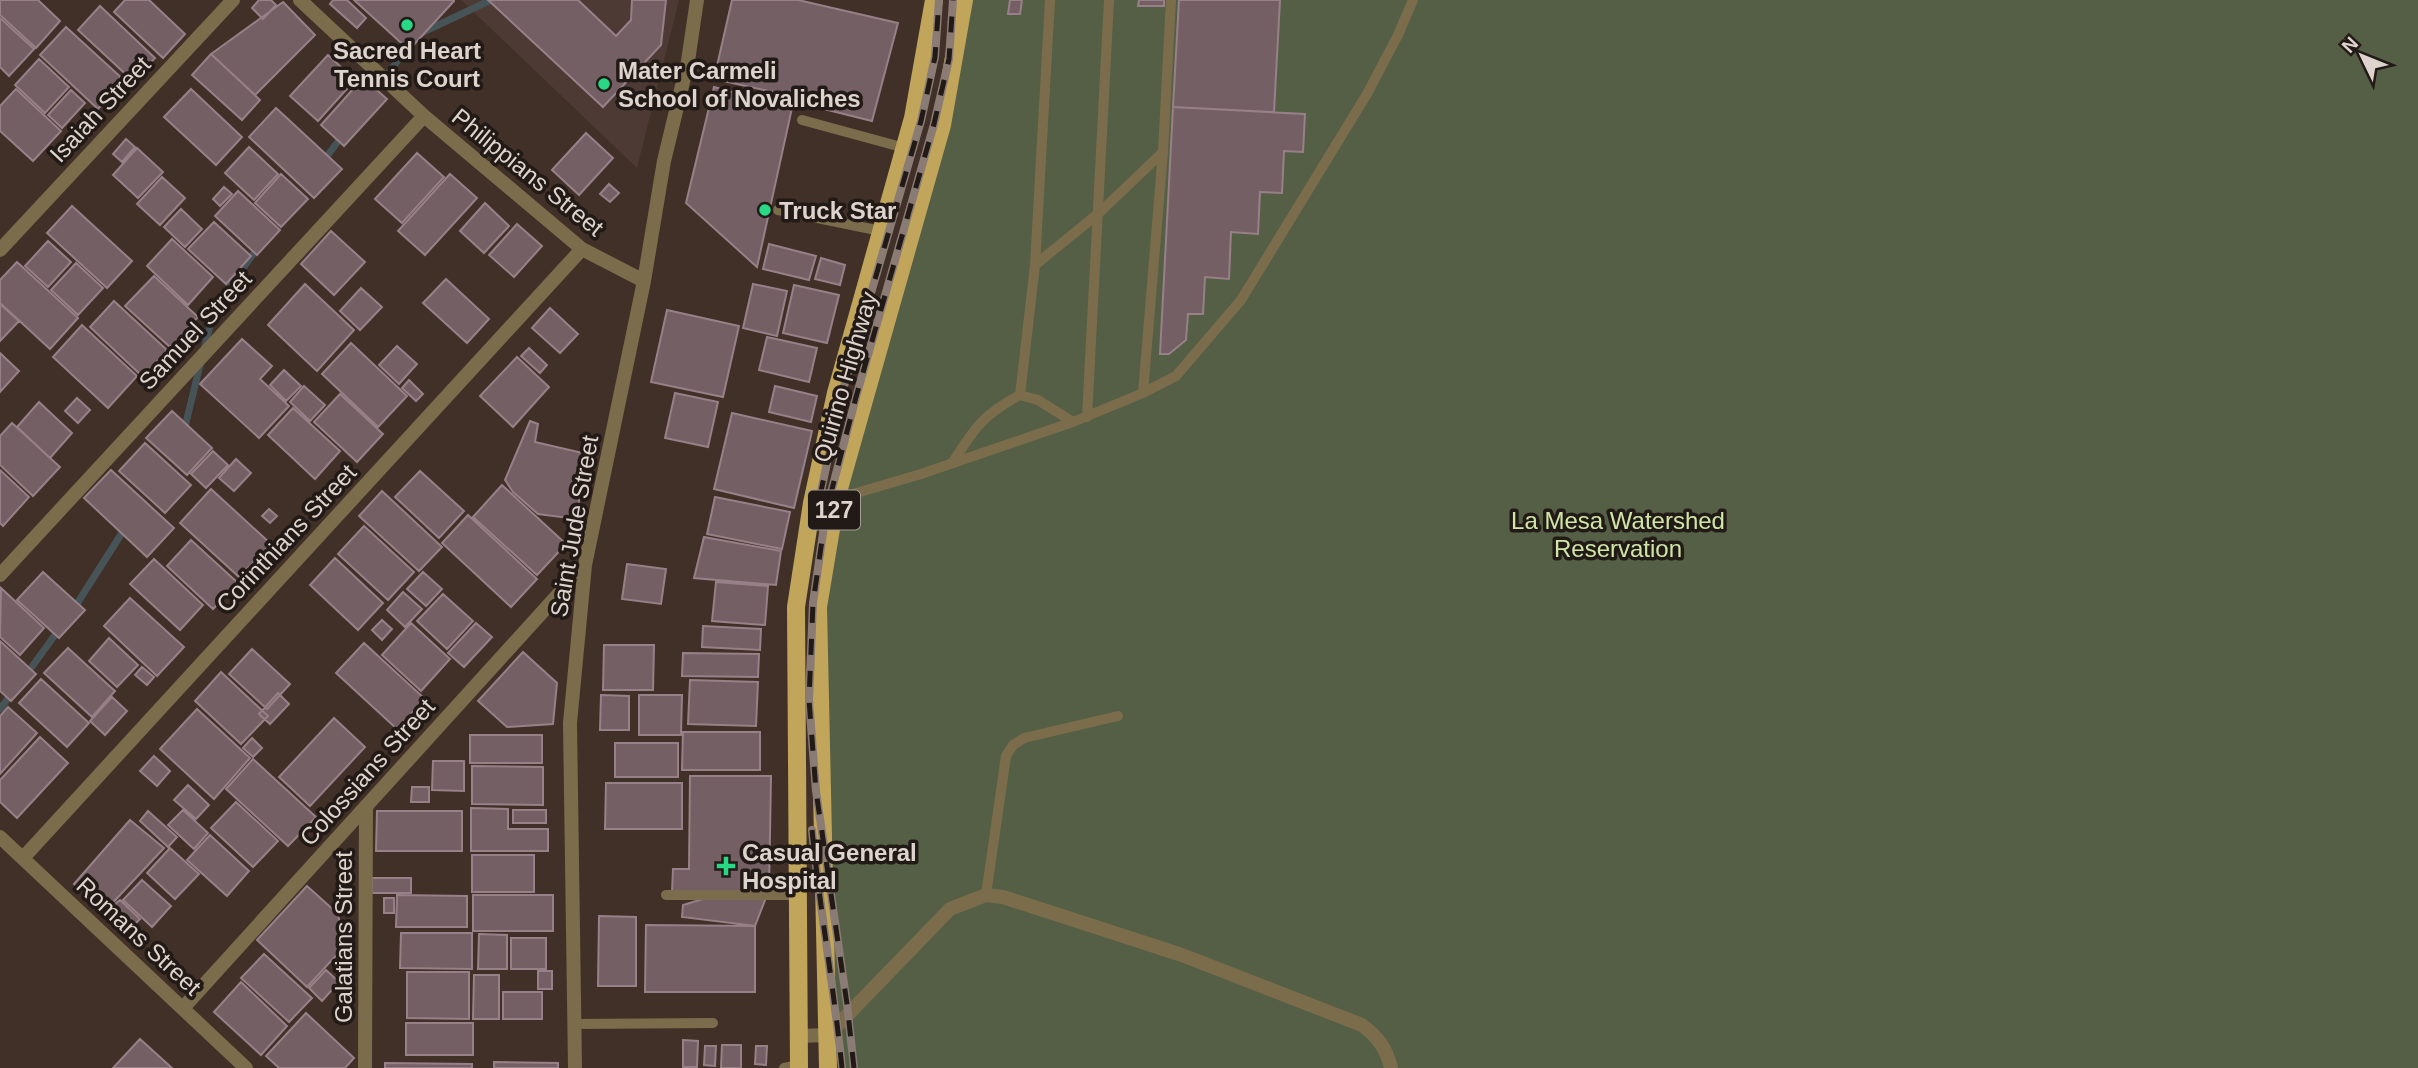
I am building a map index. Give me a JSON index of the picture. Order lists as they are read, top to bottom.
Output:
{
  "streets": {
    "main road": ["Quirino Highway", "127"],
    "street": [
      "Isaiah Street",
      "Philippians Street",
      "Samuel Street",
      "Saint Jude Street",
      "Corinthians Street",
      "Colossians Street",
      "Romans Street",
      "Galatians Street"
    ]
  },
  "crossings": [
    ["Philippians Street", "Samuel Street"],
    ["Philippians Street", "Saint Jude Street"],
    ["Philippians Street", "Corinthians Street"],
    ["Saint Jude Street", "Colossians Street"],
    ["Corinthians Street", "Romans Street"],
    ["Colossians Street", "Romans Street"],
    ["Colossians Street", "Galatians Street"]
  ],
  "parks": ["La Mesa Watershed Reservation"],
  "places": {
    "other": ["Sacred Heart Tennis Court", "Mater Carmeli School of Novaliches", "Truck Star"],
    "health": ["Casual General Hospital"]
  },
  "north": "top left"
}
